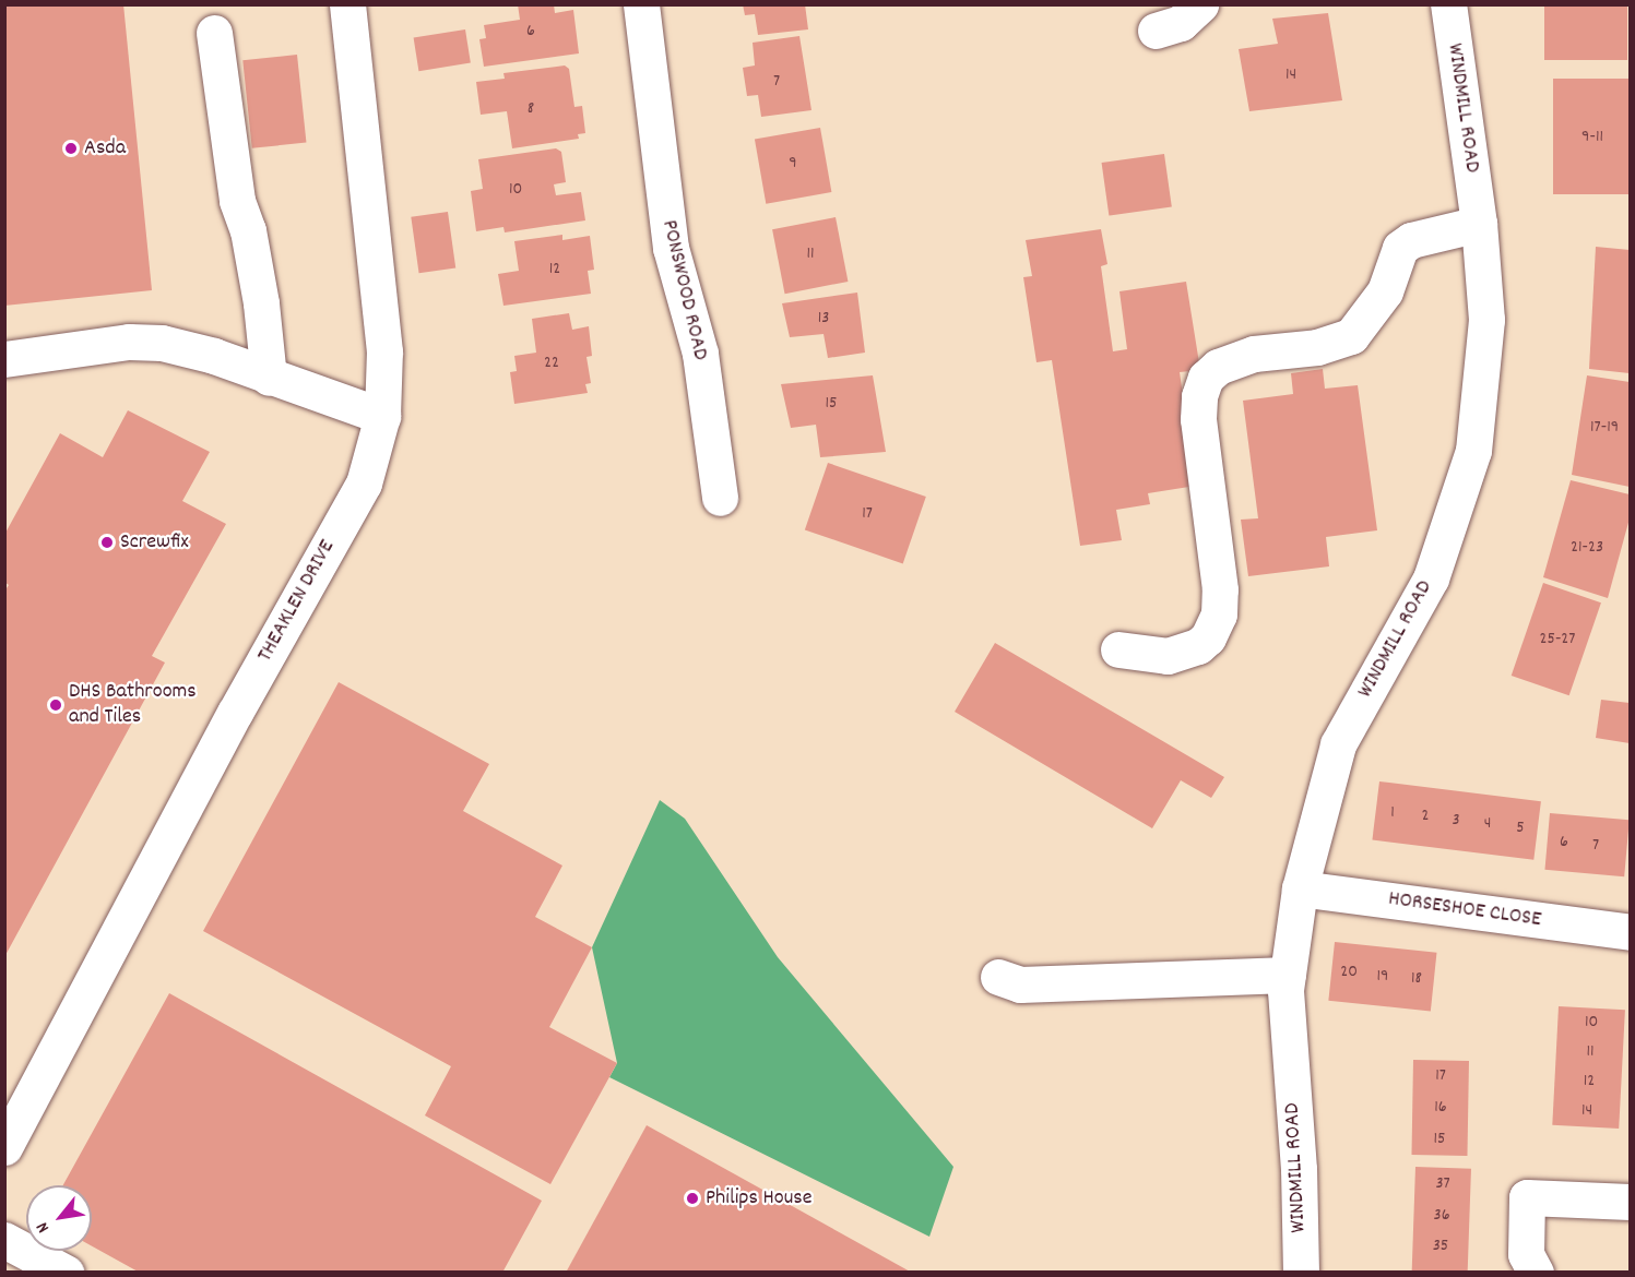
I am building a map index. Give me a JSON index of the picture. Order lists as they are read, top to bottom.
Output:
{
  "streets": {
    "street": [
      "WINDMILL ROAD",
      "PONSWOOD ROAD",
      "THEAKLEN DRIVE",
      "HORSESHOE CLOSE"
    ]
  },
  "crossings": [
    ["WINDMILL ROAD", "HORSESHOE CLOSE"]
  ],
  "places": [
    "Asda",
    "Screwfix",
    "DHS Bathrooms and Tiles",
    "Philips House"
  ],
  "house_numbers": [
    "6",
    "14",
    "7",
    "8",
    "9-11",
    "9",
    "10",
    "11",
    "12",
    "13",
    "22",
    "15",
    "17-19",
    "17",
    "21-23",
    "25-27",
    "1",
    "2",
    "3",
    "4",
    "5",
    "6",
    "7",
    "20",
    "19",
    "18",
    "10",
    "11",
    "17",
    "12",
    "16",
    "14",
    "15",
    "37",
    "36",
    "35"
  ],
  "north": "bottom left"
}
